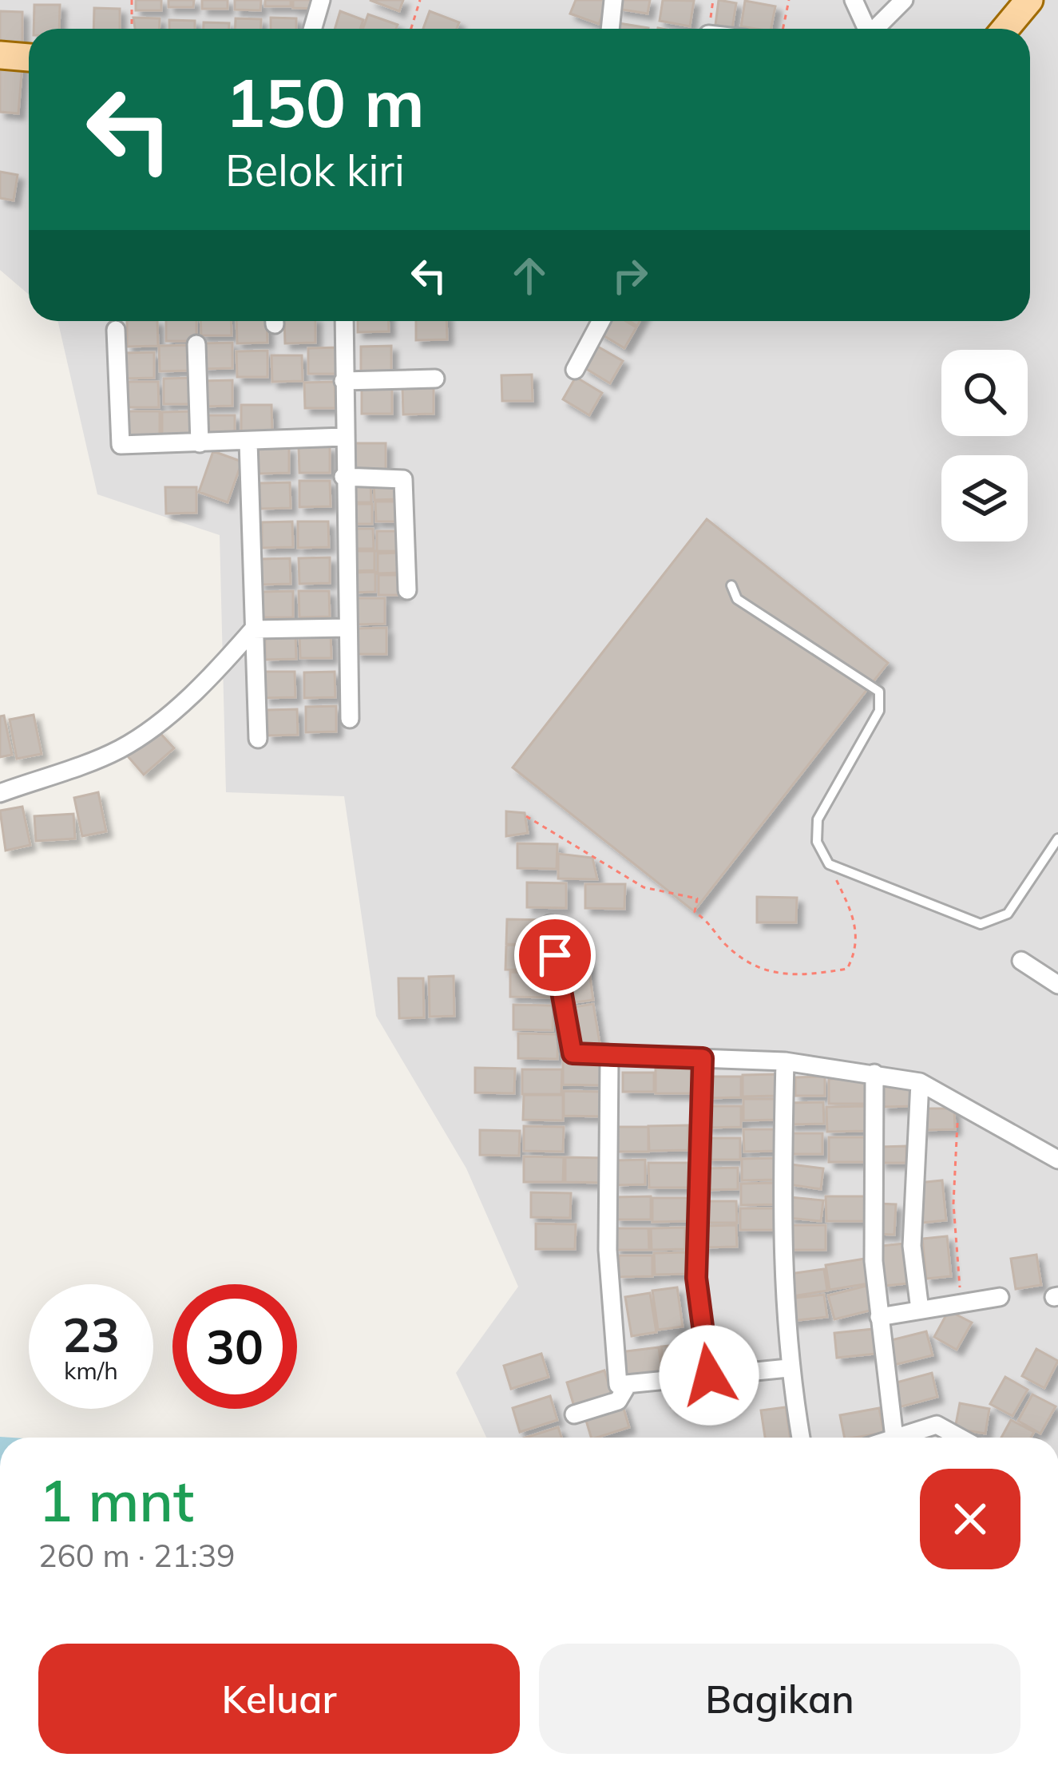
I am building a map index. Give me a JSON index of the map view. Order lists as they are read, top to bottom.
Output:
{
  "page": {
    "turn": ["150 m", "Belok kiri"],
    "speed": "23 km/h",
    "limit": "30",
    "heading": ["1 mnt", "260 m · 21:39"],
    "buttons": ["Keluar", "Bagikan"]
  }
}
